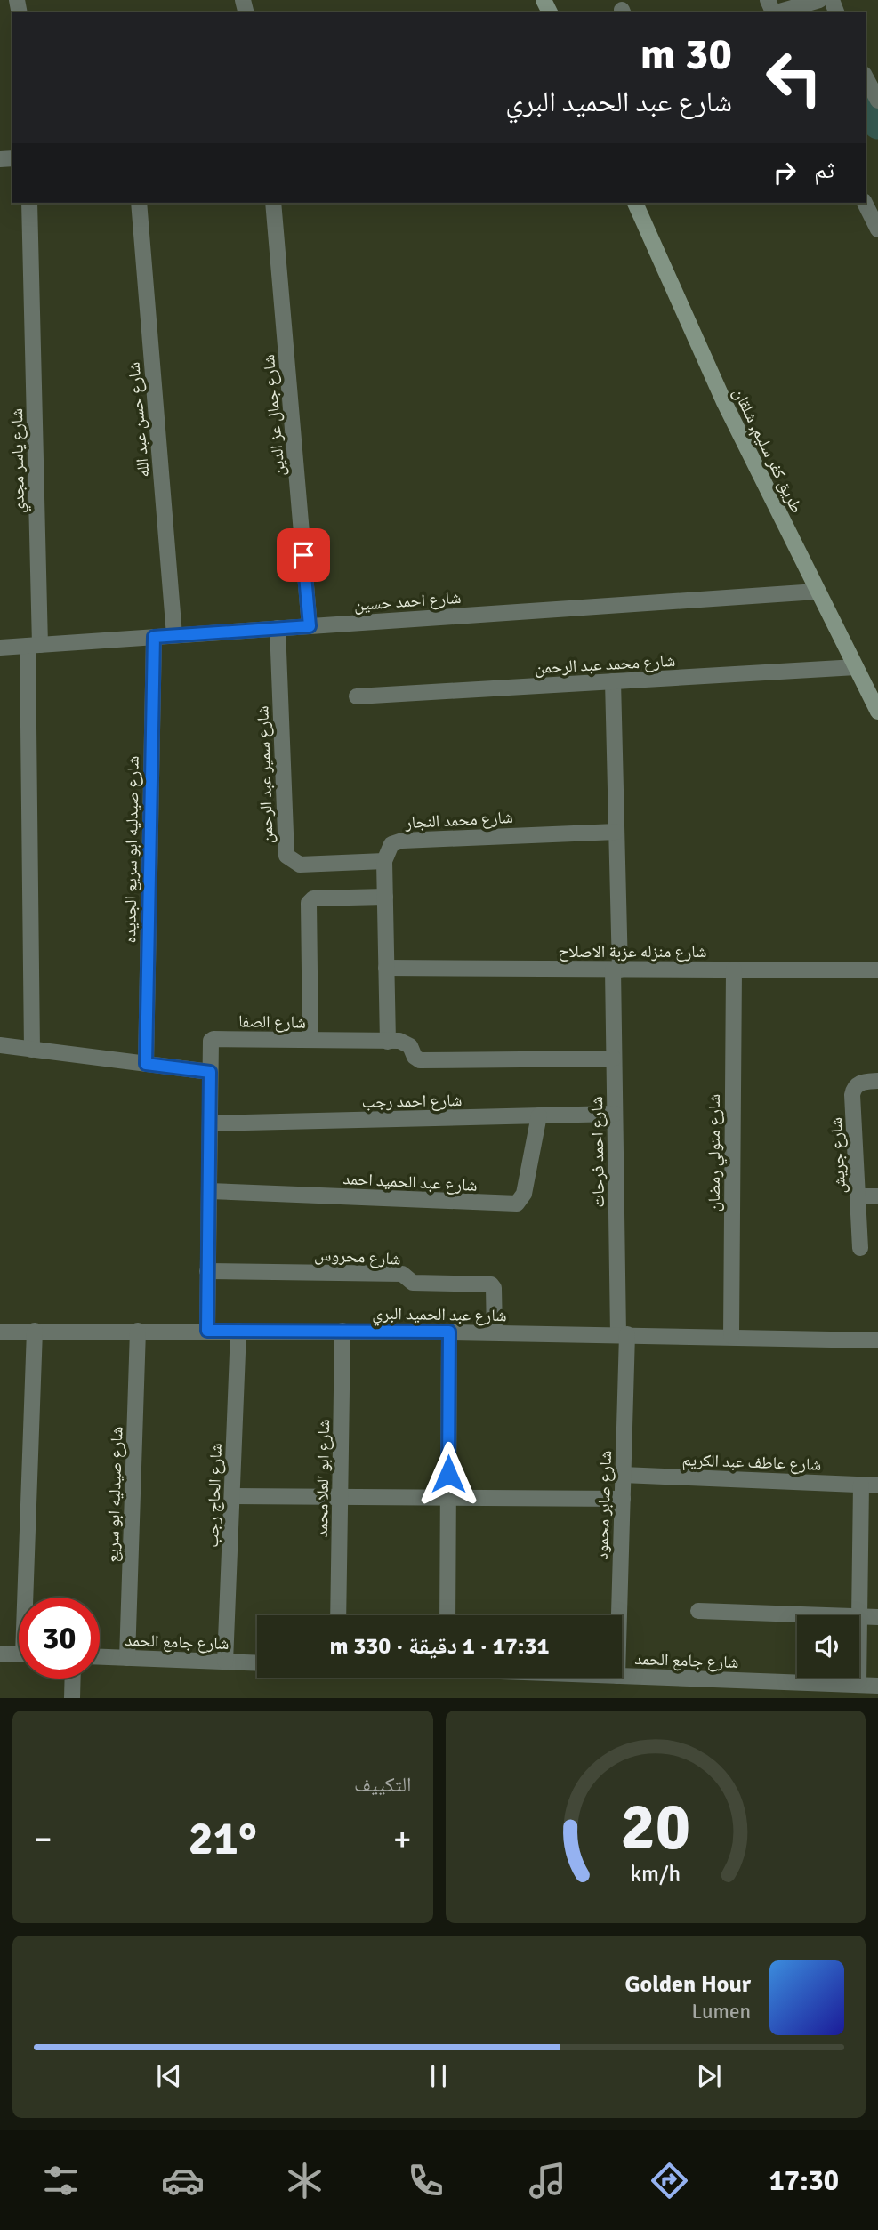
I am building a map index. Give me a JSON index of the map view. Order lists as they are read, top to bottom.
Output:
{
  "streets": {
    "street": [
      "شارع جمال عز الدين",
      "شارع حسن عبد الله",
      "طريق كفر سليم, شلقان",
      "شارع ياسر مجدي",
      "شارع احمد حسين",
      "شارع محمد عبد الرحمن",
      "شارع سمير عبد الرحمن",
      "شارع محمد النجار",
      "شارع صيدليه ابو سريع الجديده",
      "شارع منزله عزبة الاصلاح",
      "شارع الصفا",
      "شارع احمد رجب",
      "شارع احمد فرحات",
      "شارع متولي رمضان",
      "شارع جريش",
      "شارع عبد الحميد احمد",
      "شارع محروس",
      "شارع عبد الحميد البري",
      "شارع عاطف عبد الكريم",
      "شارع ابو العلا محمد",
      "شارع صيدليه ابو سريع",
      "شارع الحاج رجب",
      "شارع صابر محمود",
      "شارع جامع الحمد"
    ]
  },
  "crossings": [
    ["شارع جمال عز الدين", "شارع احمد حسين"],
    ["شارع حسن عبد الله", "شارع احمد حسين"],
    ["طريق كفر سليم, شلقان", "شارع احمد حسين"],
    ["طريق كفر سليم, شلقان", "شارع محمد عبد الرحمن"],
    ["شارع ياسر مجدي", "شارع احمد حسين"],
    ["شارع احمد حسين", "شارع سمير عبد الرحمن"],
    ["شارع احمد حسين", "شارع صيدليه ابو سريع الجديده"],
    ["شارع محمد عبد الرحمن", "شارع احمد فرحات"],
    ["شارع سمير عبد الرحمن", "شارع محمد النجار"],
    ["شارع محمد النجار", "شارع احمد فرحات"],
    ["شارع منزله عزبة الاصلاح", "شارع احمد فرحات"],
    ["شارع منزله عزبة الاصلاح", "شارع متولي رمضان"],
    ["شارع الصفا", "شارع احمد رجب"],
    ["شارع الصفا", "شارع احمد فرحات"],
    ["شارع الصفا", "شارع عبد الحميد احمد"],
    ["شارع الصفا", "شارع محروس"],
    ["شارع الصفا", "شارع عبد الحميد البري"],
    ["شارع احمد رجب", "شارع احمد فرحات"],
    ["شارع احمد رجب", "شارع عبد الحميد احمد"],
    ["شارع احمد فرحات", "شارع عبد الحميد البري"],
    ["شارع احمد فرحات", "شارع صابر محمود"],
    ["شارع متولي رمضان", "شارع عبد الحميد البري"],
    ["شارع محروس", "شارع عبد الحميد البري"],
    ["شارع عبد الحميد البري", "شارع ابو العلا محمد"],
    ["شارع عبد الحميد البري", "شارع صيدليه ابو سريع"],
    ["شارع عبد الحميد البري", "شارع الحاج رجب"],
    ["شارع عبد الحميد البري", "شارع صابر محمود"],
    ["شارع عاطف عبد الكريم", "شارع صابر محمود"],
    ["شارع صيدليه ابو سريع", "شارع جامع الحمد"],
    ["شارع الحاج رجب", "شارع جامع الحمد"]
  ],
  "page": {
    "turn": ["30 m", "شارع عبد الحميد البري"],
    "then": "ثم",
    "limit": "30",
    "trip": "17:31 · 1 دقيقة · 330 m",
    "tile": "التكييف",
    "heat": ["−", "21°", "+"],
    "song": ["Golden Hour", "Lumen"],
    "tabs": "17:30",
    "gauge": ["20", "km/h"]
  }
}
